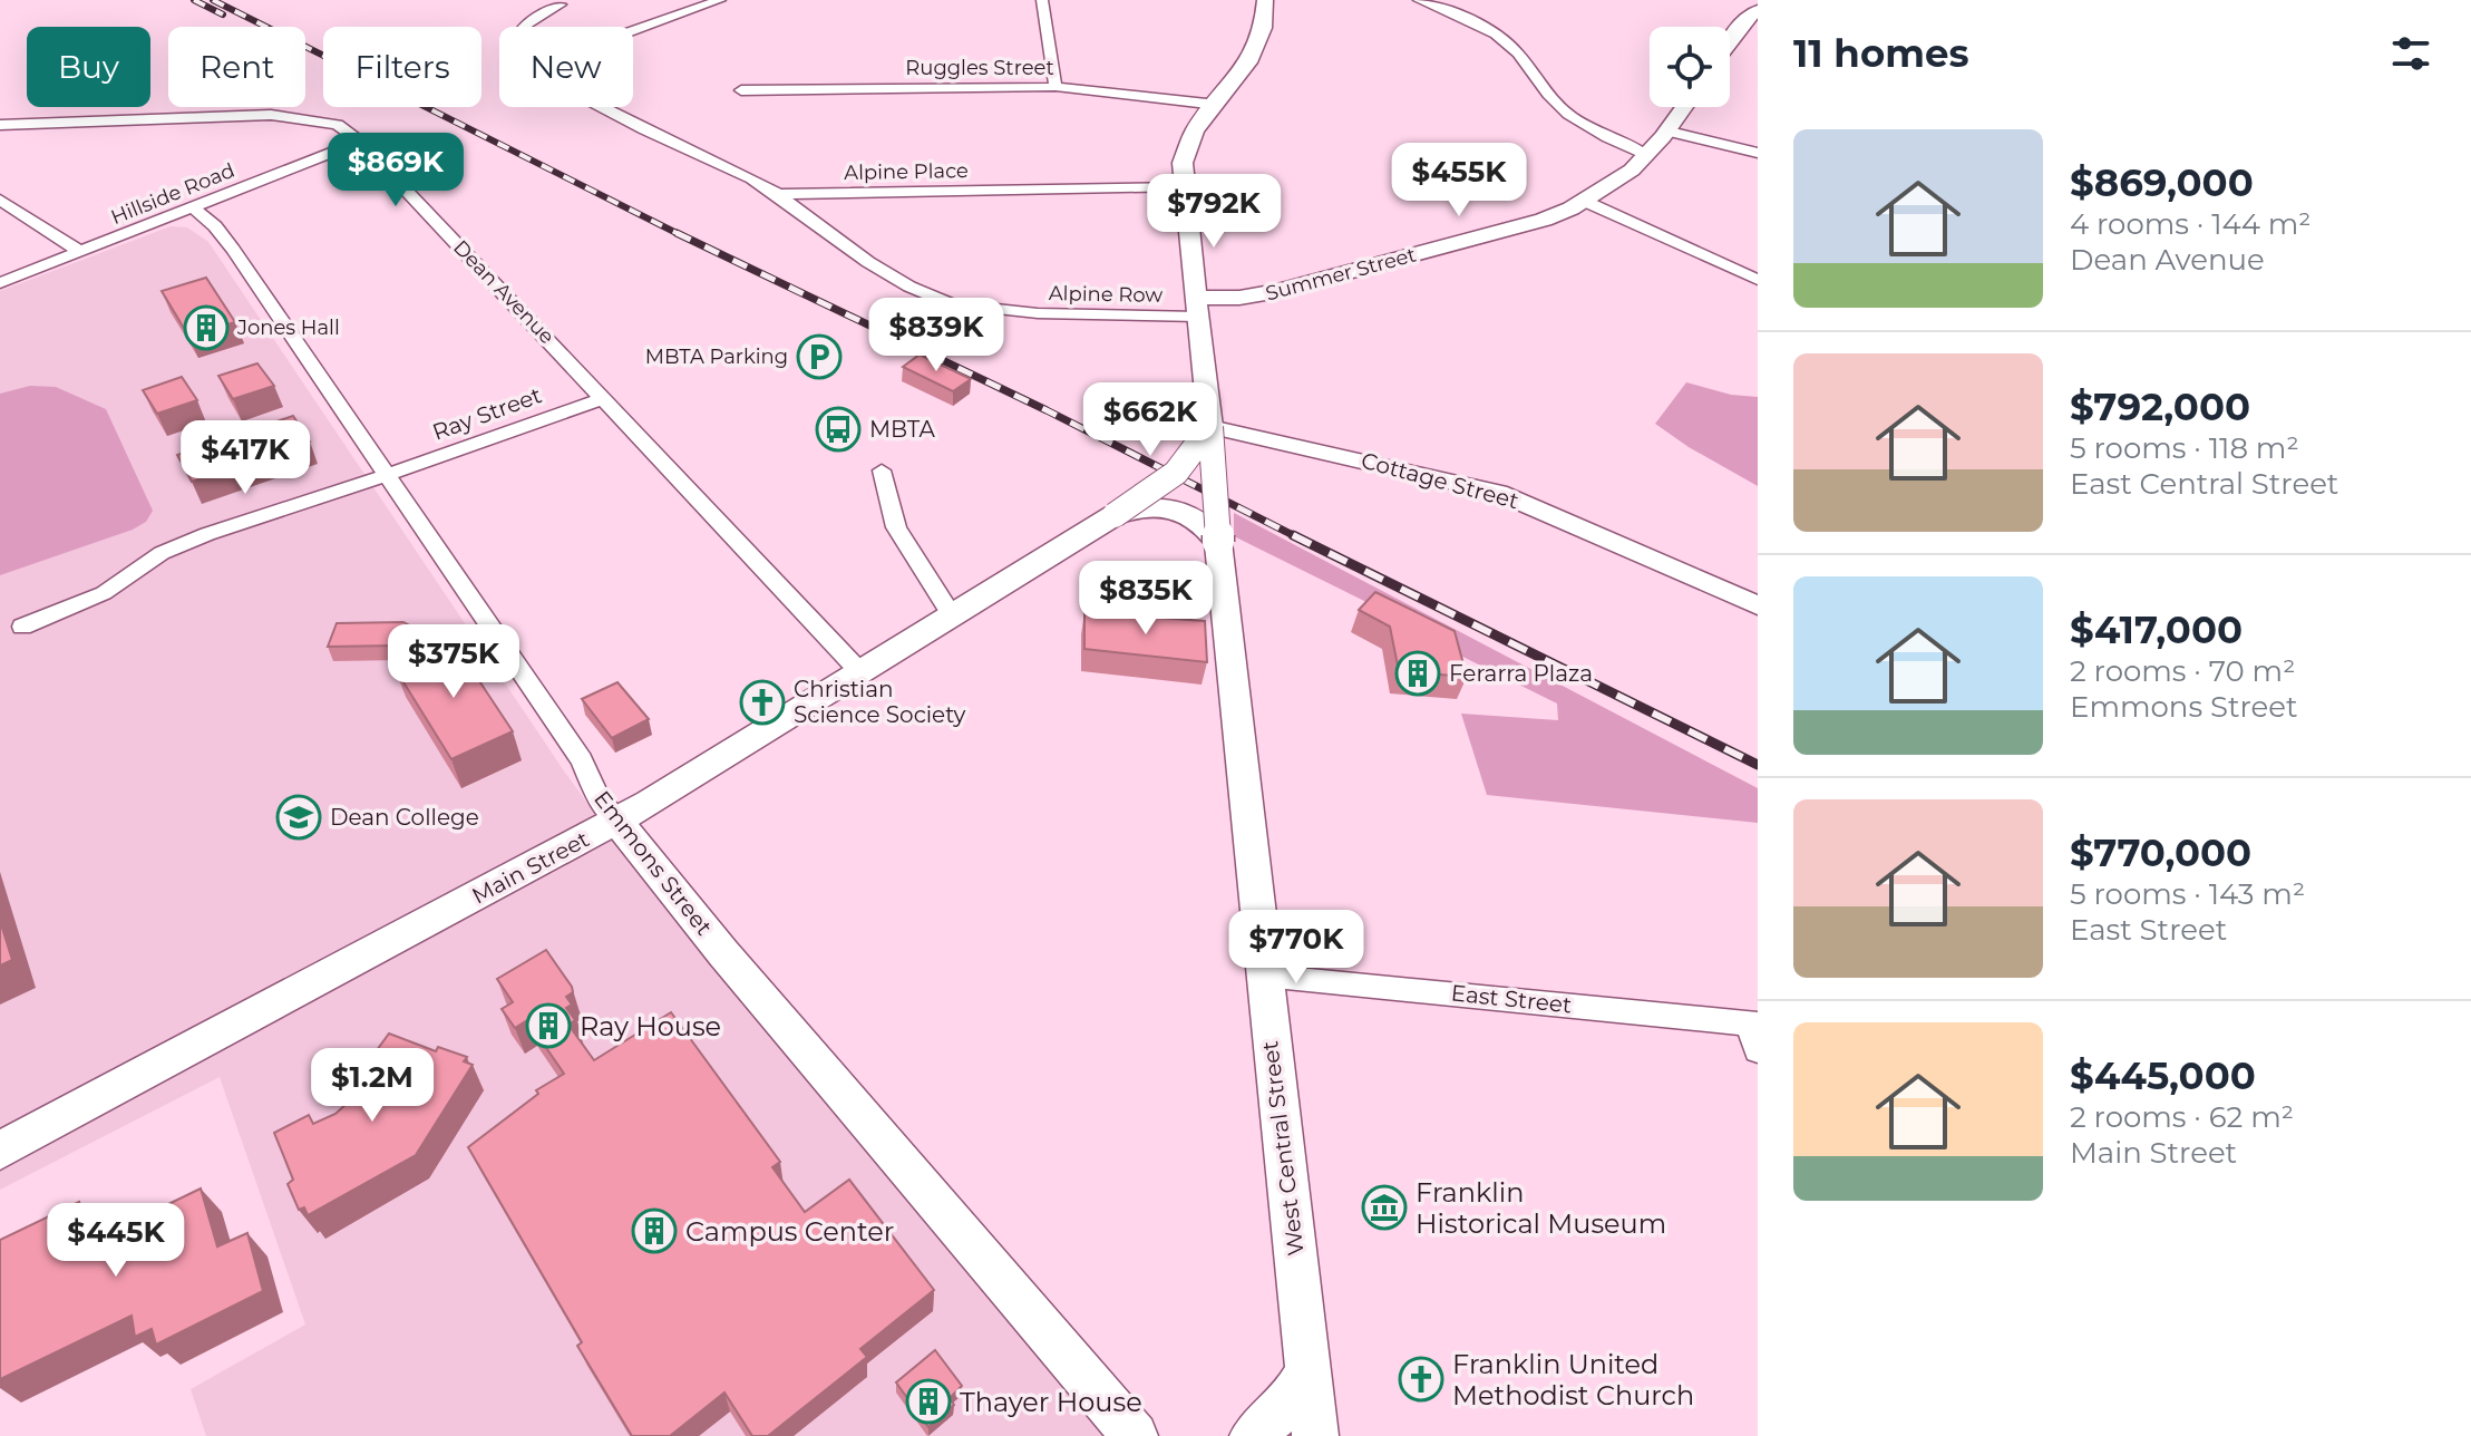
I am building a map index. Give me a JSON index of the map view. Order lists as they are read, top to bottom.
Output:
{
  "streets": {
    "main road": [
      "Summer Street",
      "Emmons Street",
      "Main Street",
      "West Central Street"
    ],
    "street": [
      "Ruggles Street",
      "Alpine Place",
      "Hillside Road",
      "Dean Avenue",
      "Alpine Row",
      "Ray Street",
      "Cottage Street",
      "East Street"
    ]
  },
  "crossings": [
    ["Ruggles Street", "West Central Street"],
    ["Alpine Place", "Alpine Row"],
    ["Alpine Place", "West Central Street"],
    ["Hillside Road", "Dean Avenue"],
    ["Hillside Road", "Emmons Street"],
    ["Summer Street", "Alpine Row"],
    ["Summer Street", "West Central Street"],
    ["Dean Avenue", "Ray Street"],
    ["Dean Avenue", "Main Street"],
    ["Alpine Row", "West Central Street"],
    ["Ray Street", "Emmons Street"],
    ["Cottage Street", "Main Street"],
    ["Cottage Street", "West Central Street"],
    ["Emmons Street", "Main Street"],
    ["Main Street", "West Central Street"],
    ["East Street", "West Central Street"]
  ],
  "places": {
    "building": [
      "Jones Hall",
      "Ferarra Plaza",
      "Ray House",
      "Campus Center",
      "Thayer House"
    ],
    "parking": ["MBTA Parking"],
    "bus stop": ["MBTA"],
    "church": ["Christian Science Society", "Franklin United Methodist Church"],
    "school or university": ["Dean College"],
    "museum": ["Franklin Historical Museum"]
  },
  "page": {
    "heading": "11 homes",
    "chip": [
      "Buy",
      "Rent",
      "Filters",
      "New"
    ],
    "list": [
      {
        "name": "$869,000",
        "note": "4 rooms · 144 m² · Dean Avenue"
      },
      {
        "name": "$792,000",
        "note": "5 rooms · 118 m² · East Central Street"
      },
      {
        "name": "$417,000",
        "note": "2 rooms · 70 m² · Emmons Street"
      },
      {
        "name": "$770,000",
        "note": "5 rooms · 143 m² · East Street"
      },
      {
        "name": "$445,000",
        "note": "2 rooms · 62 m² · Main Street"
      }
    ],
    "price": [
      "$869K",
      "$455K",
      "$792K",
      "$839K",
      "$662K",
      "$417K",
      "$835K",
      "$375K",
      "$770K",
      "$1.2M",
      "$445K"
    ]
  }
}
